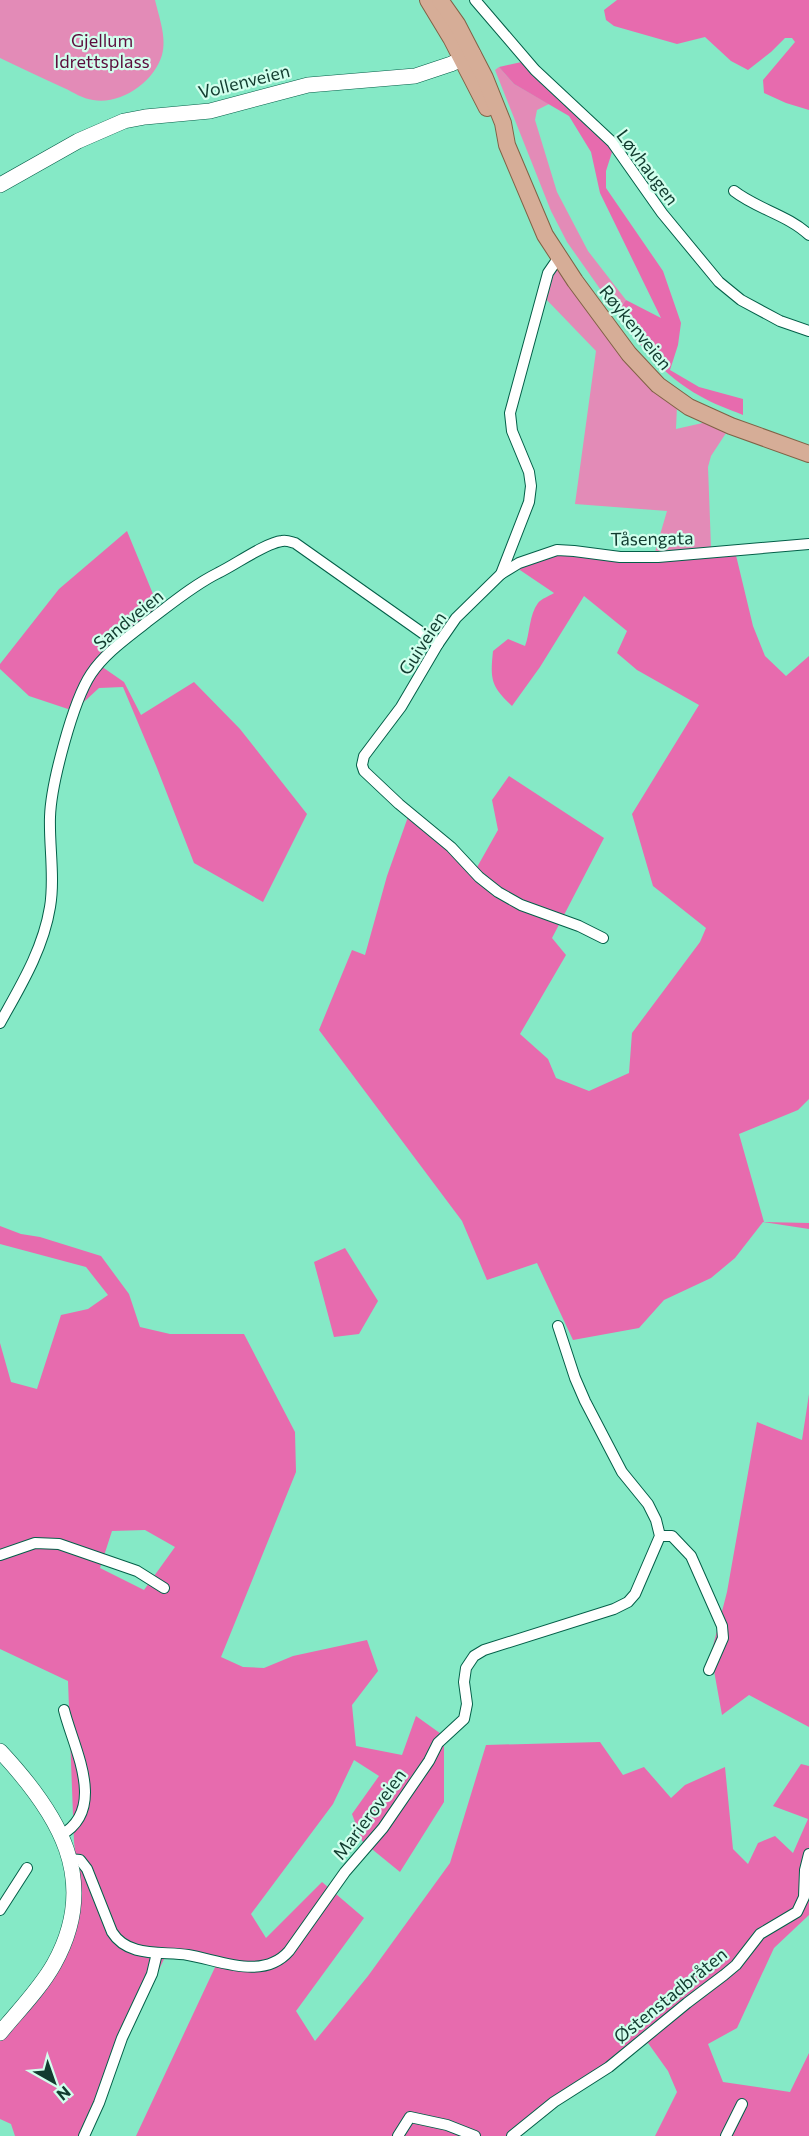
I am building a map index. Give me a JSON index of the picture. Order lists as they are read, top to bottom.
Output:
{
  "streets": {
    "main road": ["Vollenveien", "Røykenveien"],
    "street": [
      "Løvhaugen",
      "Tåsengata",
      "Sandveien",
      "Guiveien",
      "Marieroveien",
      "Østenstadbråten"
    ]
  },
  "crossings": [
    ["Vollenveien", "Røykenveien"],
    ["Røykenveien", "Guiveien"],
    ["Tåsengata", "Guiveien"],
    ["Sandveien", "Guiveien"]
  ],
  "parks": ["Gjellum Idrettsplass"],
  "north": "bottom right"
}
